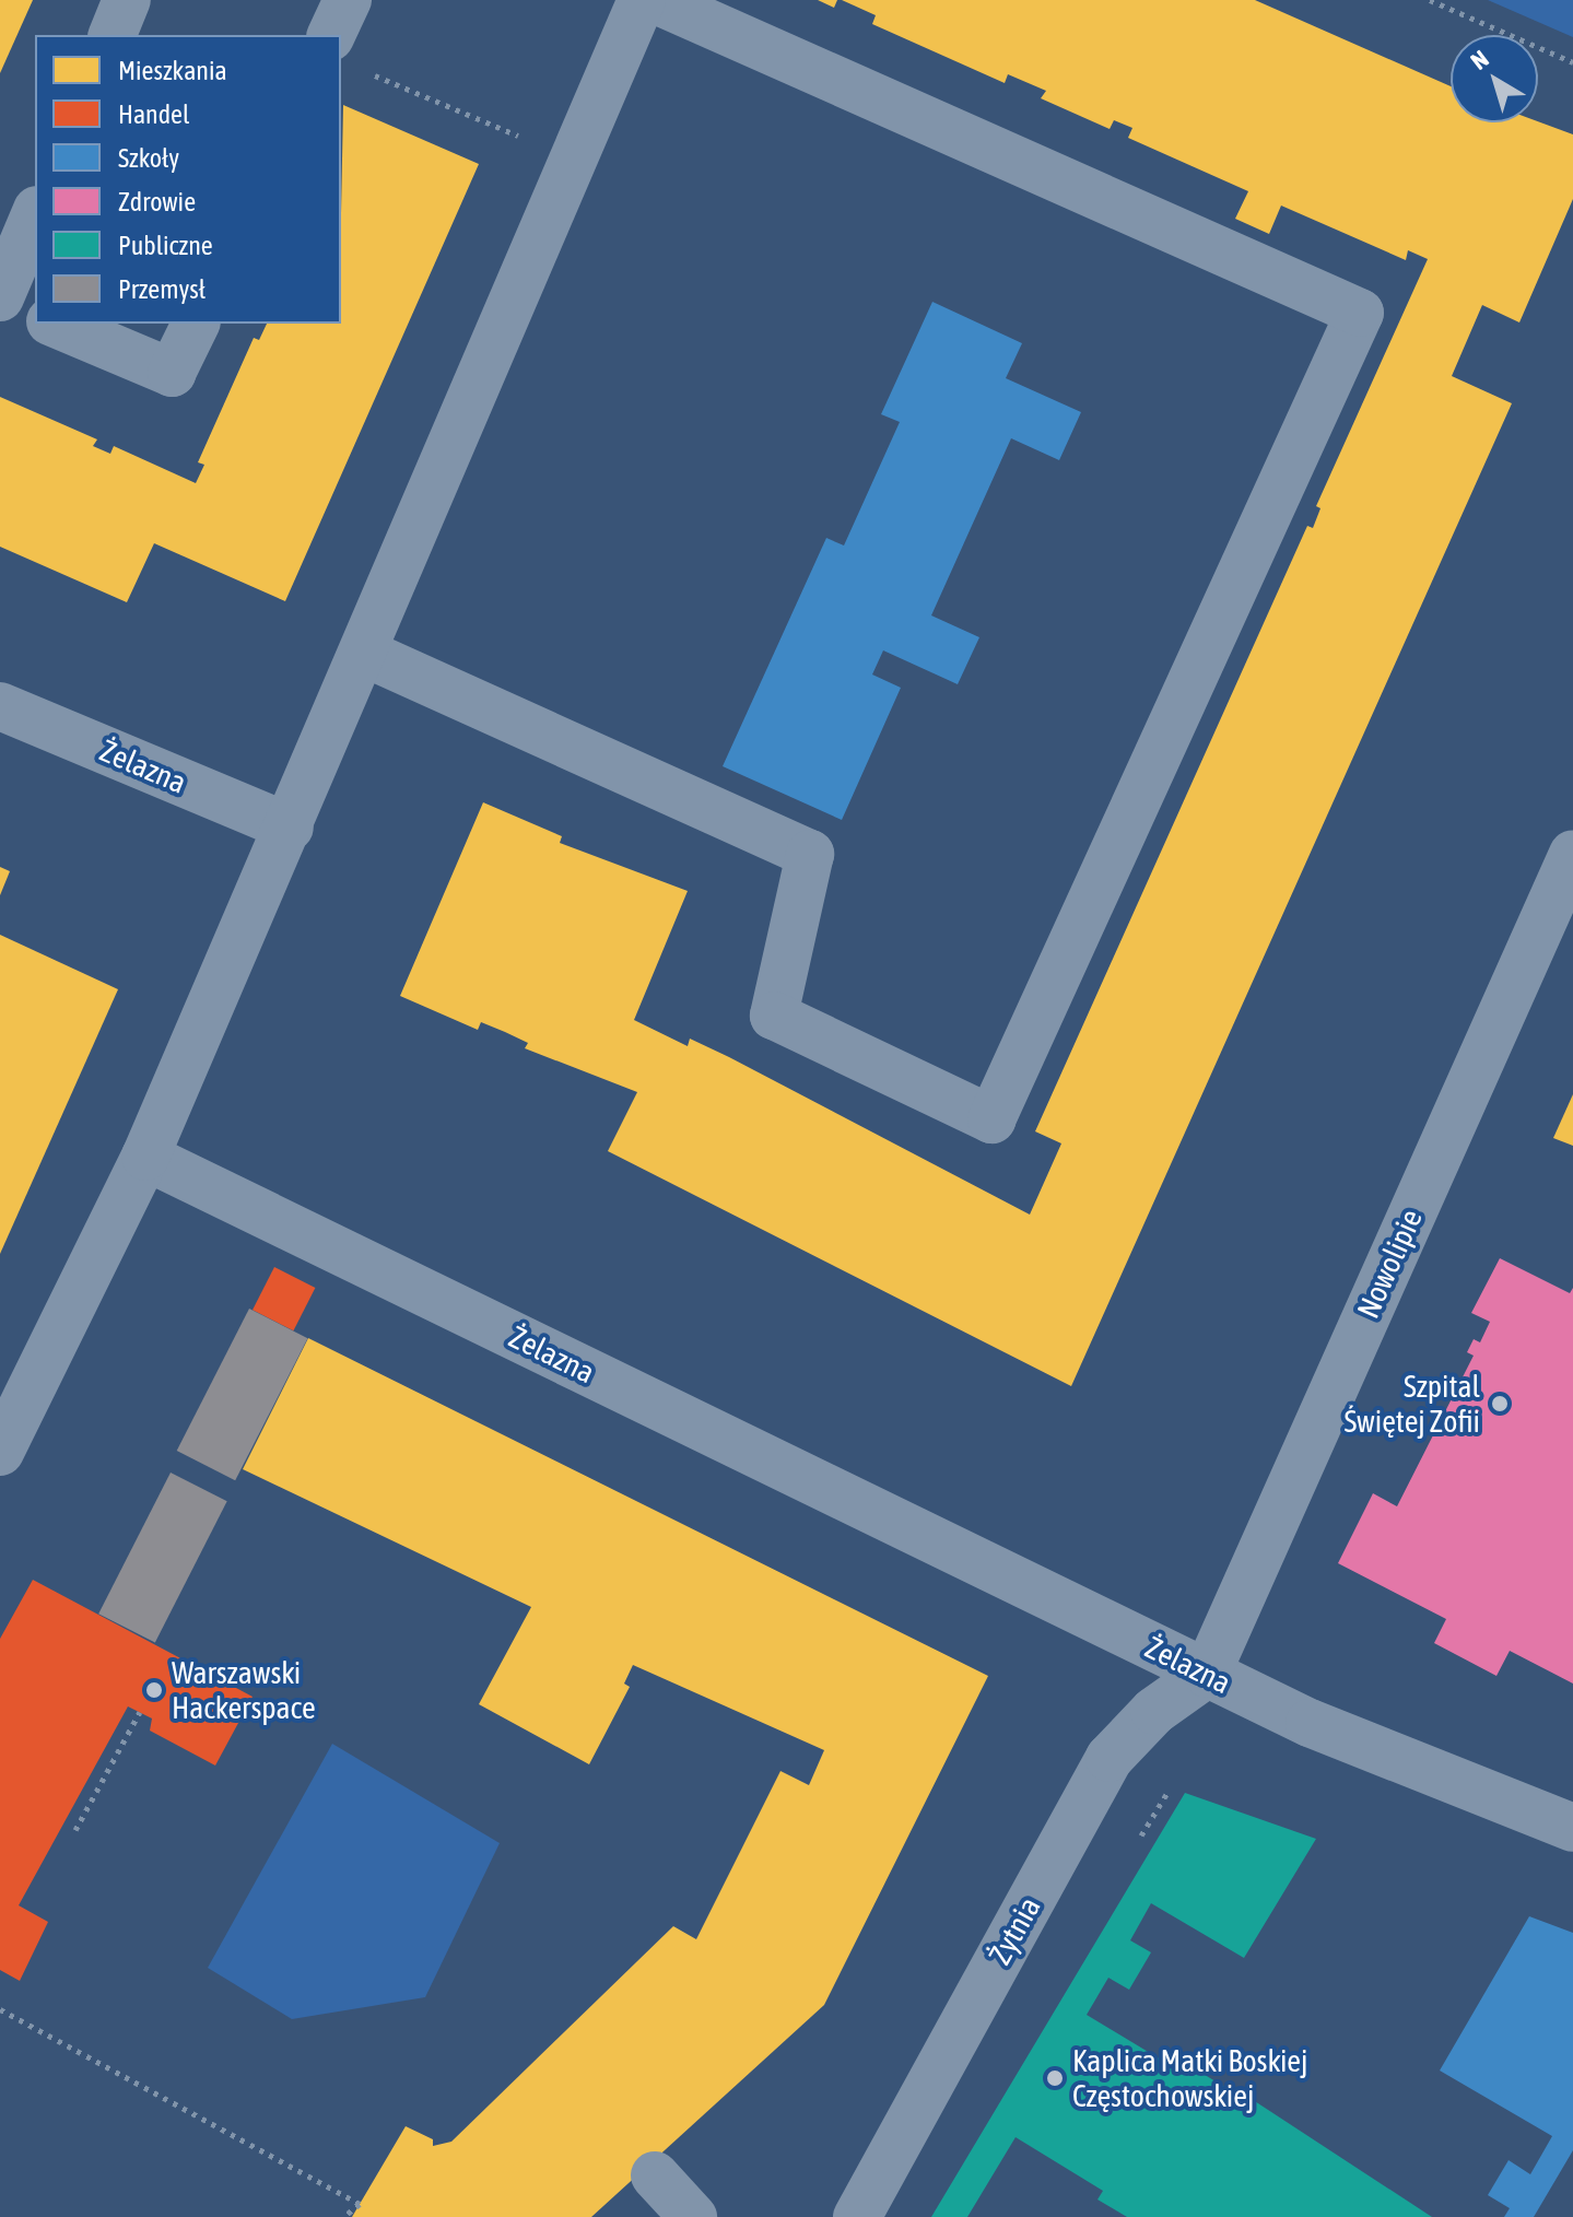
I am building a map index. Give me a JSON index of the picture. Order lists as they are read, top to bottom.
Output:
{
  "streets": {
    "street": ["Żelazna", "Nowolipie", "Żytnia"]
  },
  "crossings": [
    ["Żelazna", "Nowolipie"],
    ["Żelazna", "Żytnia"],
    ["Nowolipie", "Żytnia"]
  ],
  "places": ["Szpital Świętej Zofii", "Warszawski Hackerspace", "Kaplica Matki Boskiej Częstochowskiej"],
  "legend": [
    "Mieszkania",
    "Handel",
    "Szkoły",
    "Zdrowie",
    "Publiczne",
    "Przemysł"
  ],
  "north": "top left"
}
